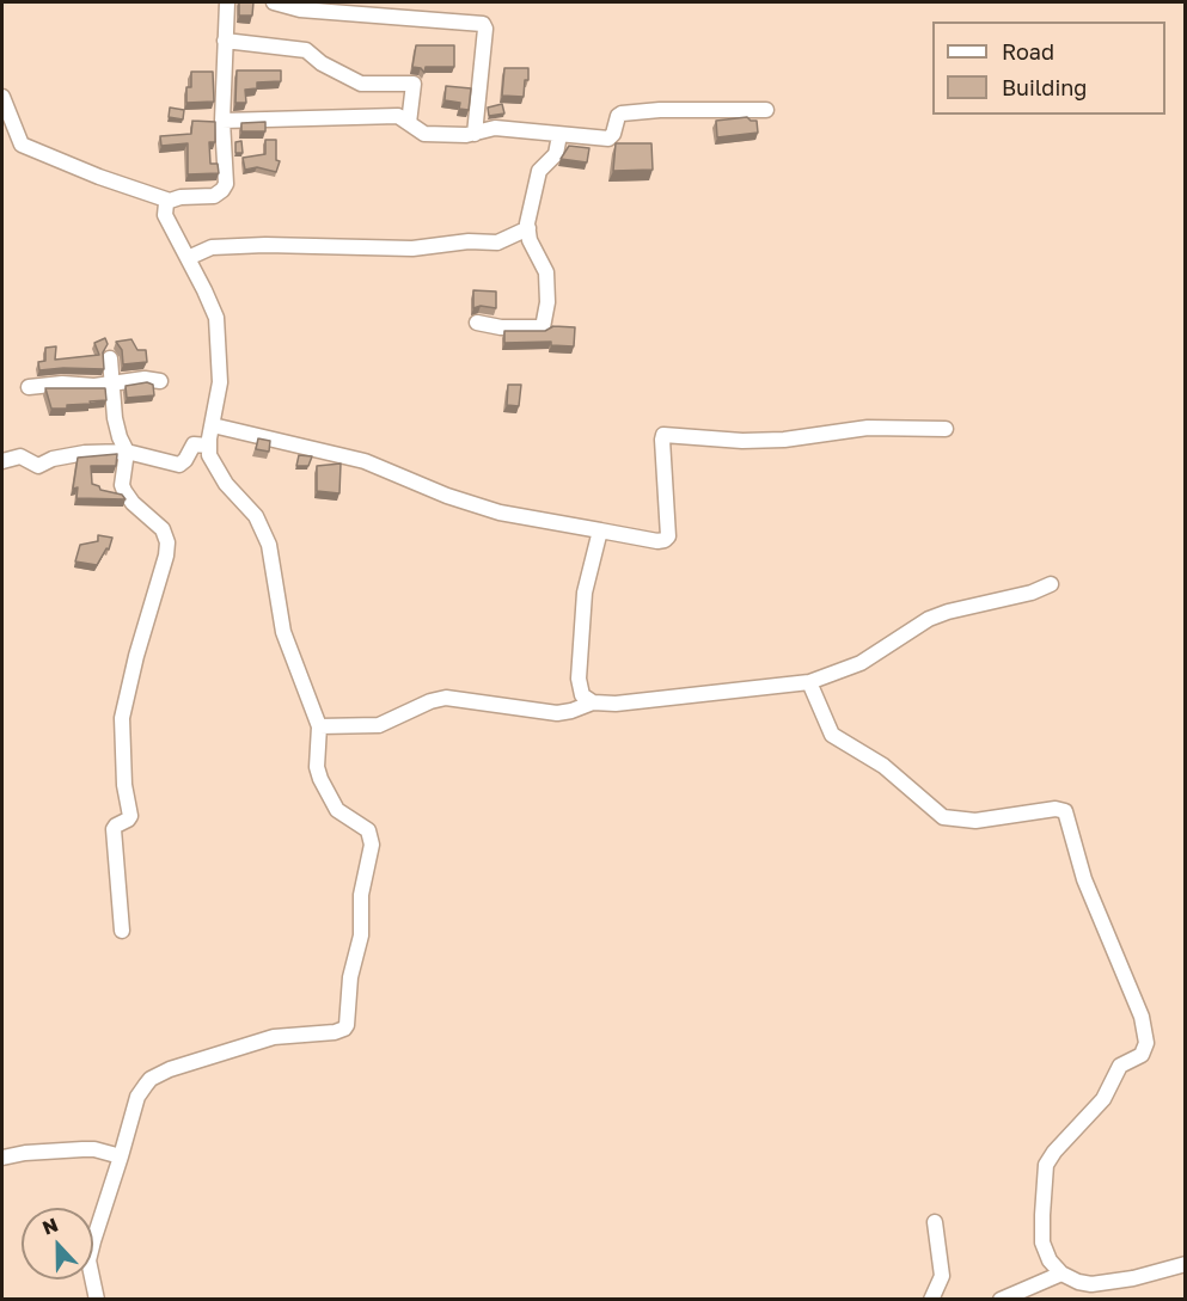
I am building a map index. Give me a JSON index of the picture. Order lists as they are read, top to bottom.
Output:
{
  "legend": ["Road", "Building"],
  "north": "top"
}
